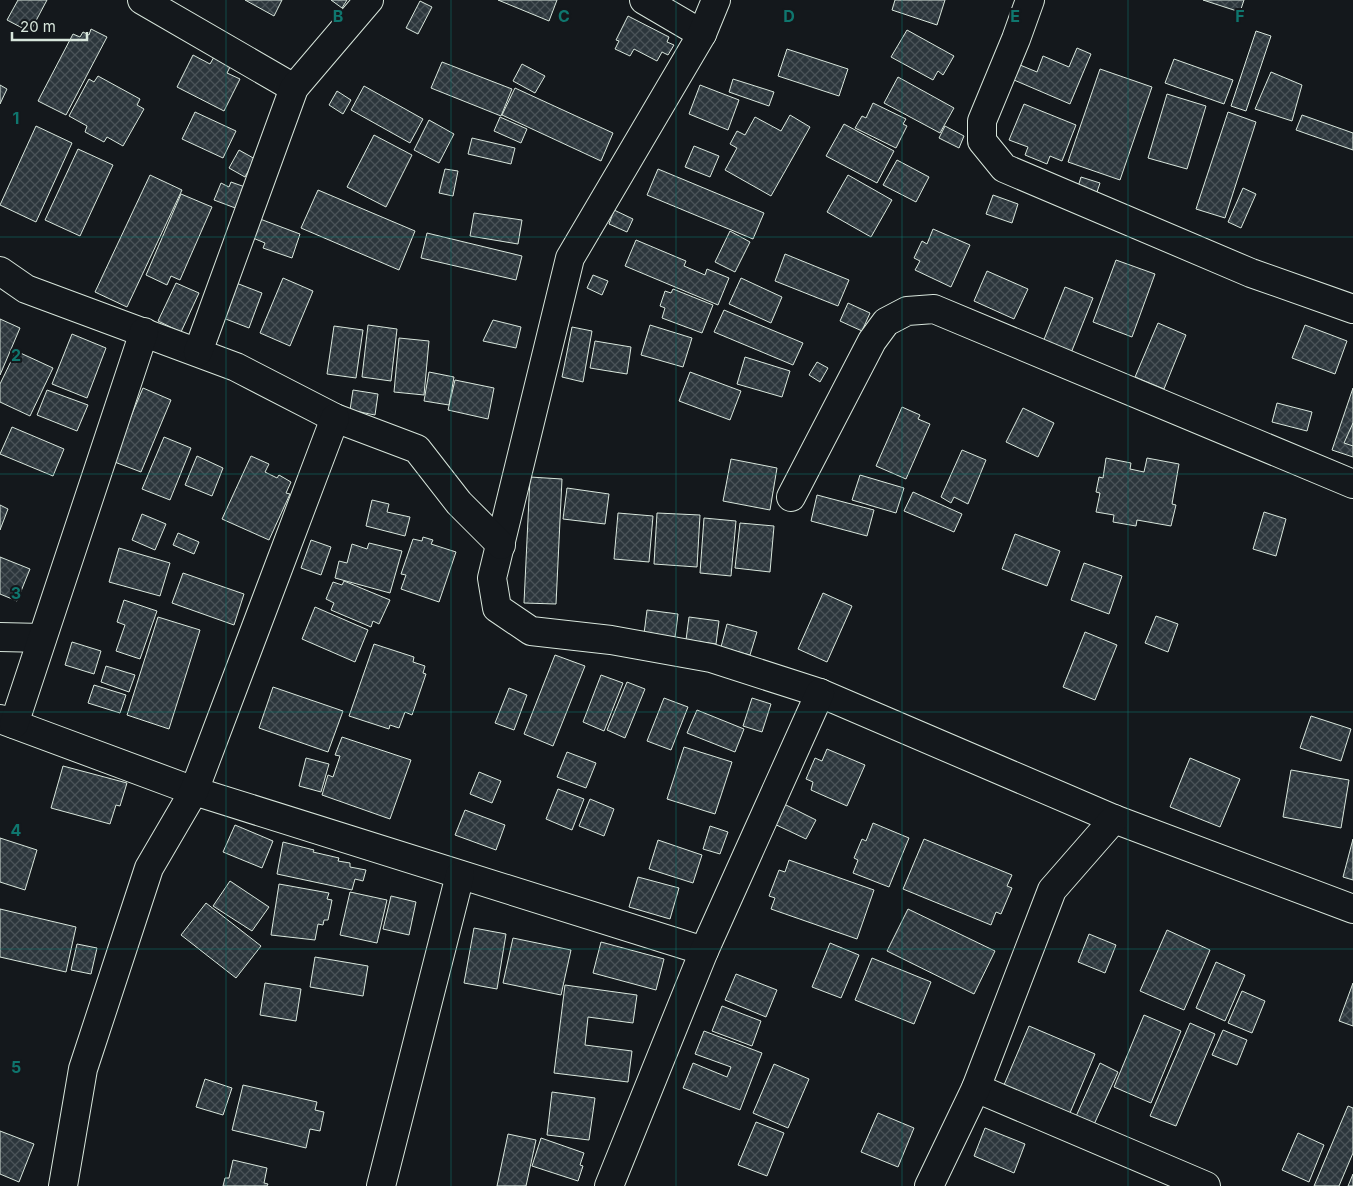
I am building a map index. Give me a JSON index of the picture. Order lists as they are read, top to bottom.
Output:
{
  "scale_bar": "20 m",
  "grid": {
    "columns": [
      "B",
      "C",
      "D",
      "E",
      "F"
    ],
    "rows": [
      "1",
      "2",
      "3",
      "4",
      "5"
    ]
  }
}
